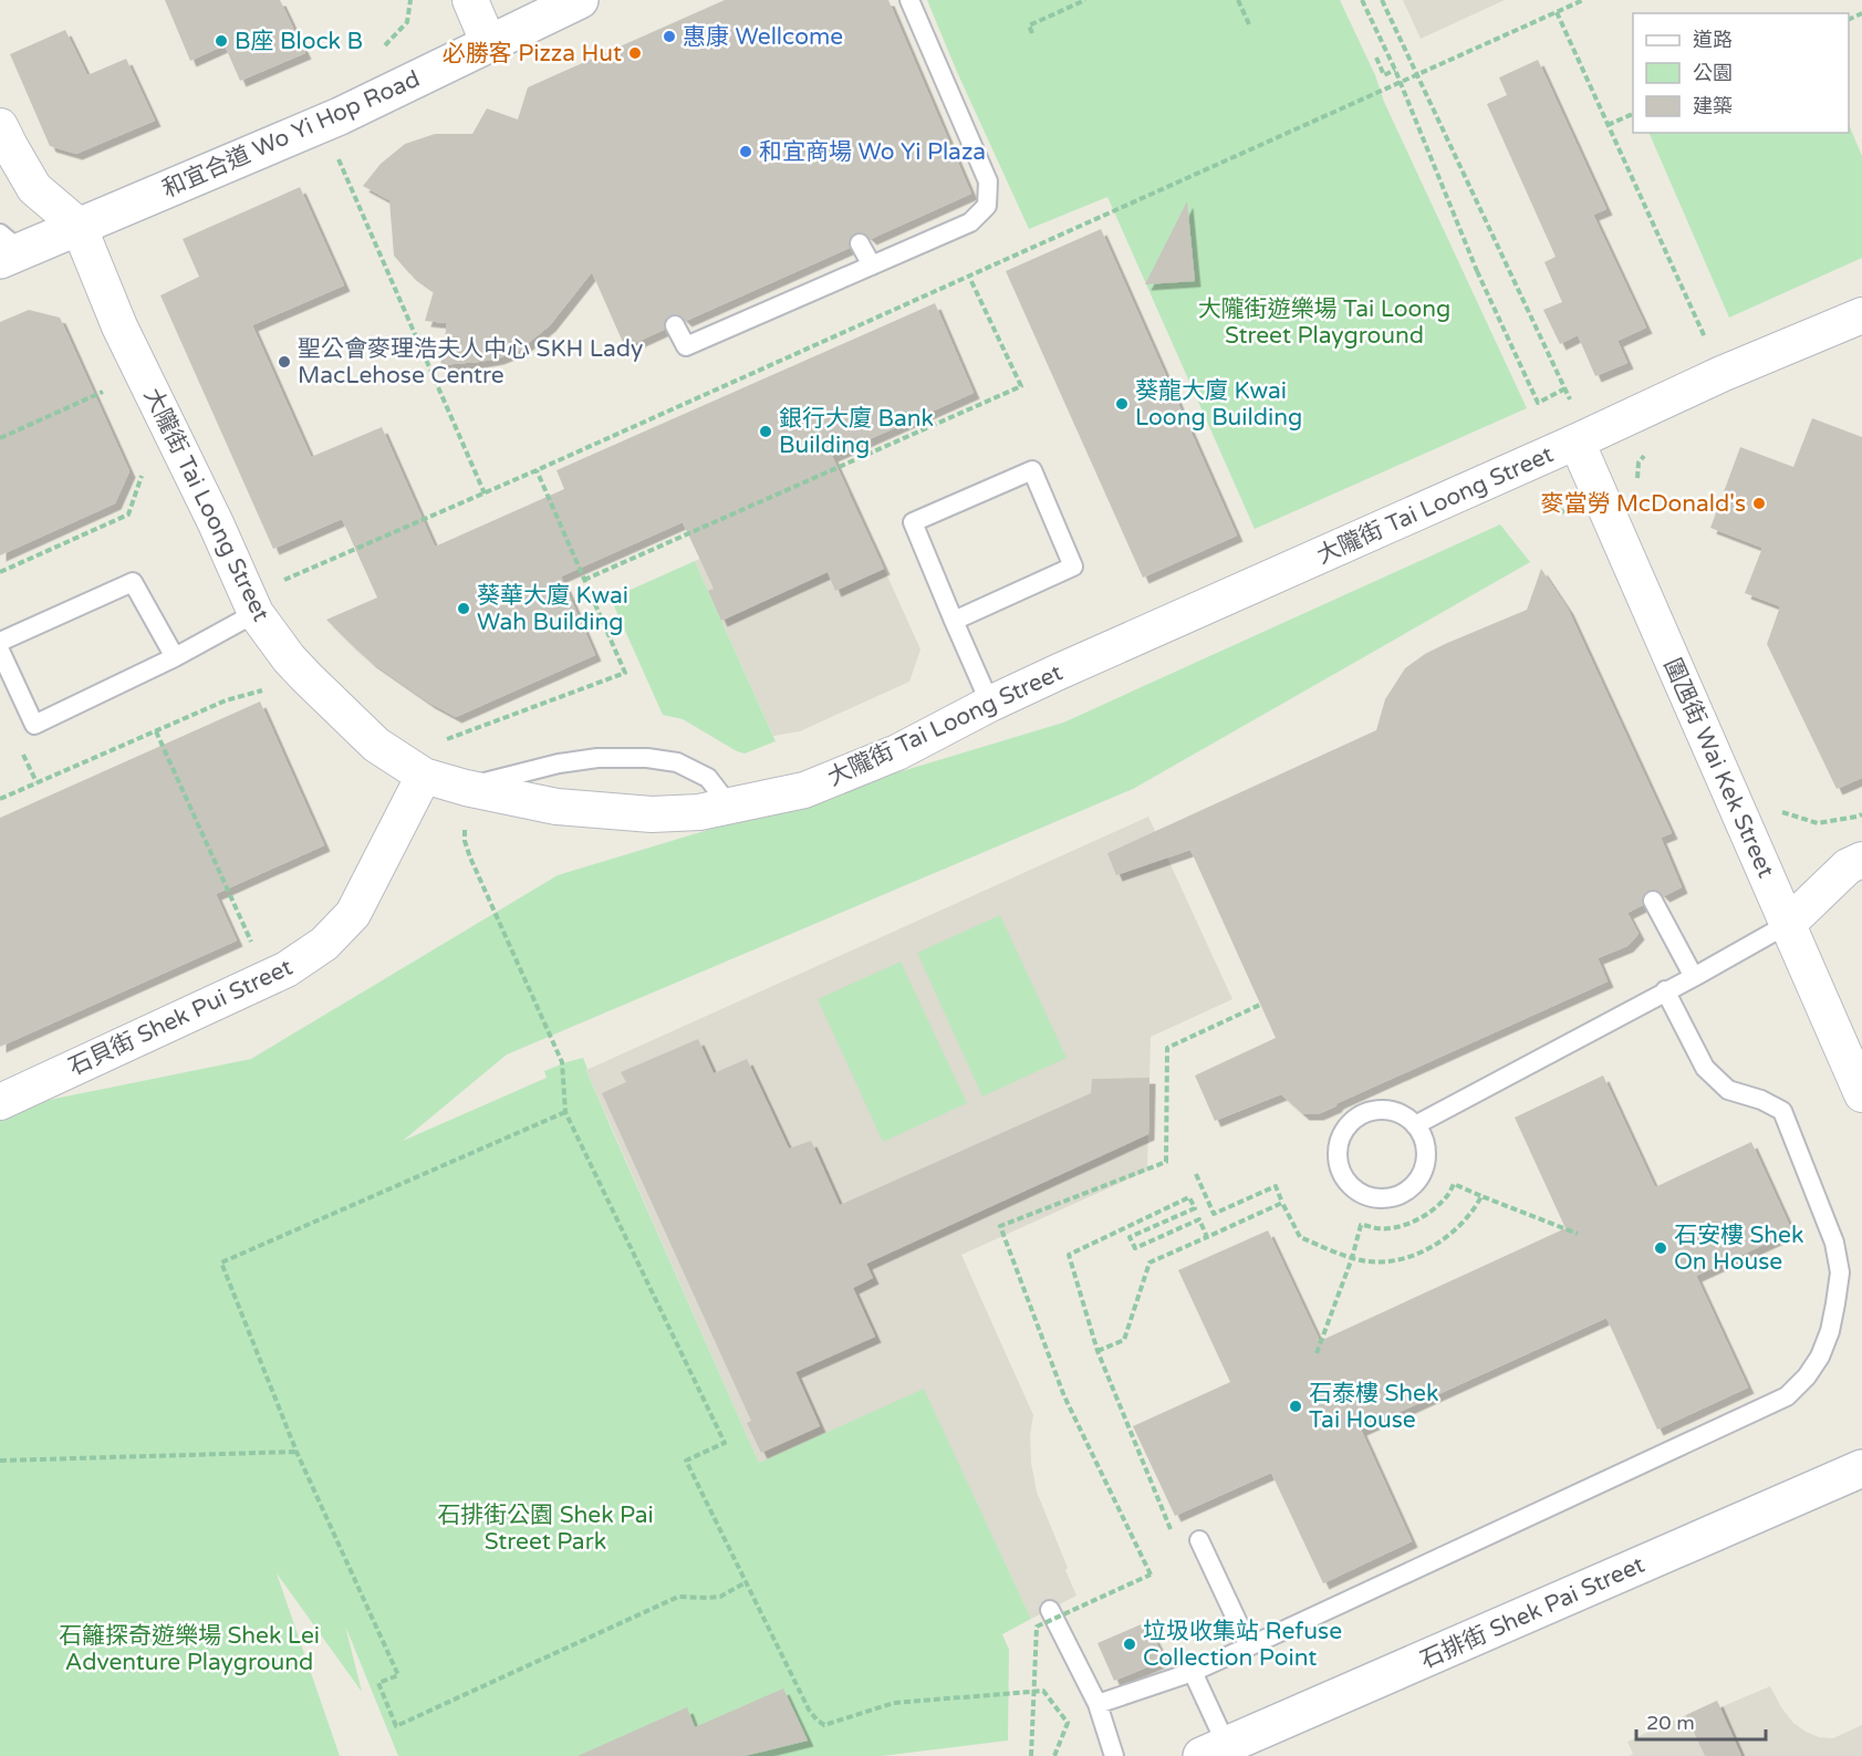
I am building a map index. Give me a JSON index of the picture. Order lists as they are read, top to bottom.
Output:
{
  "streets": {
    "street": [
      "和宜合道 Wo Yi Hop Road",
      "大隴街 Tai Loong Street",
      "圍乪街 Wai Kek Street",
      "石貝街 Shek Pui Street",
      "石排街 Shek Pai Street"
    ]
  },
  "crossings": [
    ["和宜合道 Wo Yi Hop Road", "大隴街 Tai Loong Street"],
    ["大隴街 Tai Loong Street", "圍乪街 Wai Kek Street"],
    ["大隴街 Tai Loong Street", "石貝街 Shek Pui Street"]
  ],
  "parks": ["大隴街遊樂場 Tai Loong Street Playground", "石排街公園 Shek Pai Street Park", "石籬探奇遊樂場 Shek Lei Adventure Playground"],
  "places": [
    "惠康 Wellcome",
    "B座 Block B",
    "必勝客 Pizza Hut",
    "和宜商場 Wo Yi Plaza",
    "聖公會麥理浩夫人中心 SKH Lady MacLehose Centre",
    "葵龍大廈 Kwai Loong Building",
    "銀行大廈 Bank Building",
    "麥當勞 McDonald's",
    "葵華大廈 Kwai Wah Building",
    "石安樓 Shek On House",
    "石泰樓 Shek Tai House",
    "垃圾收集站 Refuse Collection Point"
  ],
  "legend": ["道路", "公園", "建築"],
  "scale_bar": "20 m"
}
